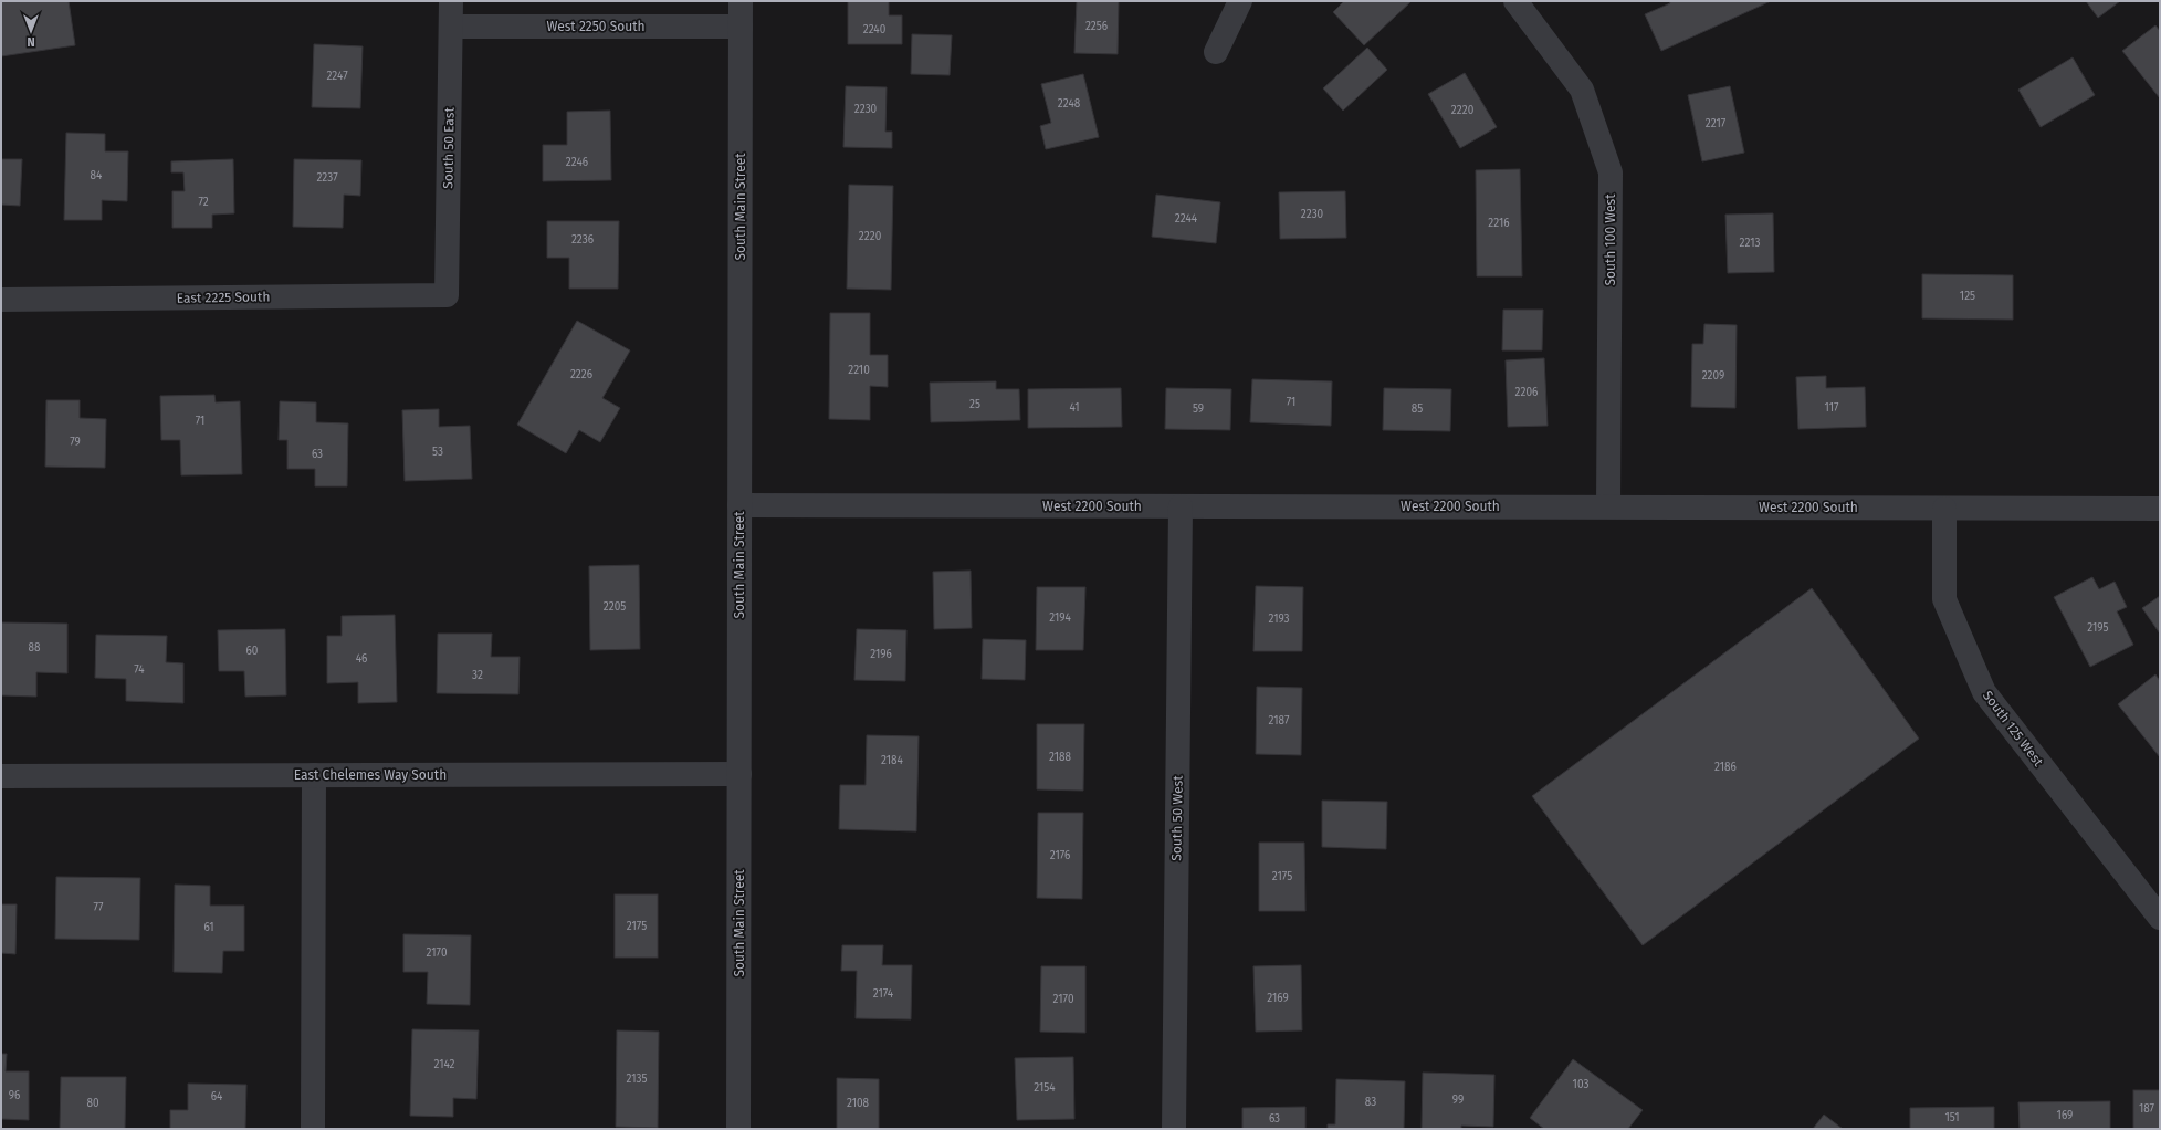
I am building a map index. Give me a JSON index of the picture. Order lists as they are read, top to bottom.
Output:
{
  "streets": {
    "street": [
      "West 2250 South",
      "South 50 East",
      "South Main Street",
      "South 100 West",
      "East 2225 South",
      "West 2200 South",
      "South 125 West",
      "East Chelemes Way South",
      "South 50 West"
    ]
  },
  "crossings": [
    ["West 2250 South", "South 50 East"],
    ["West 2250 South", "South Main Street"],
    ["South 50 East", "East 2225 South"],
    ["South Main Street", "West 2200 South"],
    ["South Main Street", "East Chelemes Way South"],
    ["South 100 West", "West 2200 South"],
    ["West 2200 South", "South 125 West"],
    ["West 2200 South", "South 50 West"]
  ],
  "house_numbers": [
    "2256",
    "2240",
    "2247",
    "2248",
    "2230",
    "2220",
    "2217",
    "2246",
    "84",
    "2237",
    "72",
    "2230",
    "2244",
    "2216",
    "2220",
    "2236",
    "2213",
    "125",
    "2210",
    "2226",
    "2209",
    "2206",
    "71",
    "25",
    "41",
    "117",
    "59",
    "85",
    "71",
    "79",
    "53",
    "63",
    "2205",
    "2194",
    "2193",
    "2195",
    "88",
    "60",
    "2196",
    "46",
    "74",
    "32",
    "2187",
    "2188",
    "2184",
    "2186",
    "2176",
    "2175",
    "77",
    "2175",
    "61",
    "2170",
    "2174",
    "2169",
    "2170",
    "2142",
    "2135",
    "103",
    "2154",
    "96",
    "64",
    "99",
    "83",
    "80",
    "2108",
    "187",
    "169",
    "151",
    "63"
  ],
  "north": "bottom"
}
